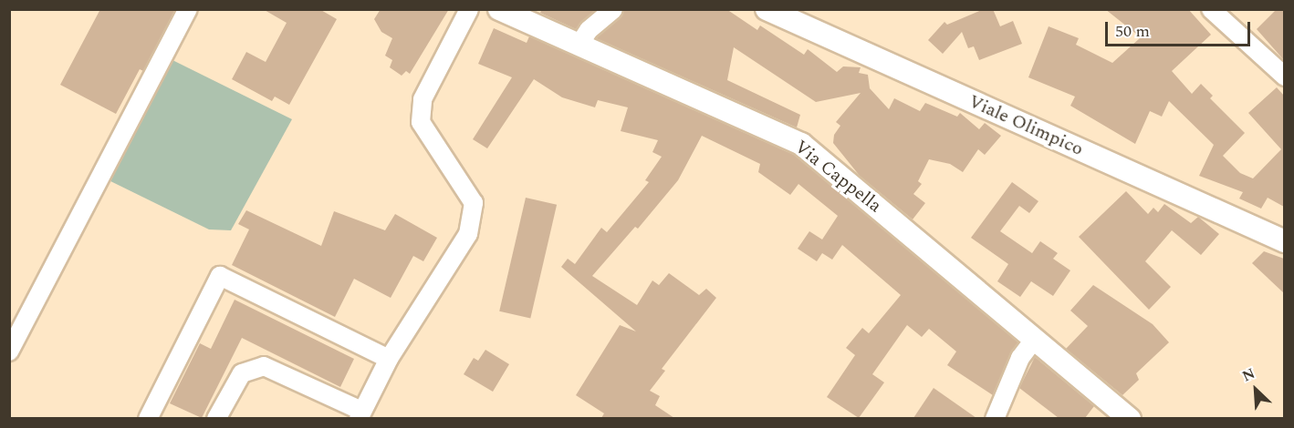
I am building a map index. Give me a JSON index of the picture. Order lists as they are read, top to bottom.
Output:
{
  "streets": {
    "street": ["Viale Olimpico", "Via Cappella"]
  },
  "scale_bar": "50 m",
  "north": "top left"
}
